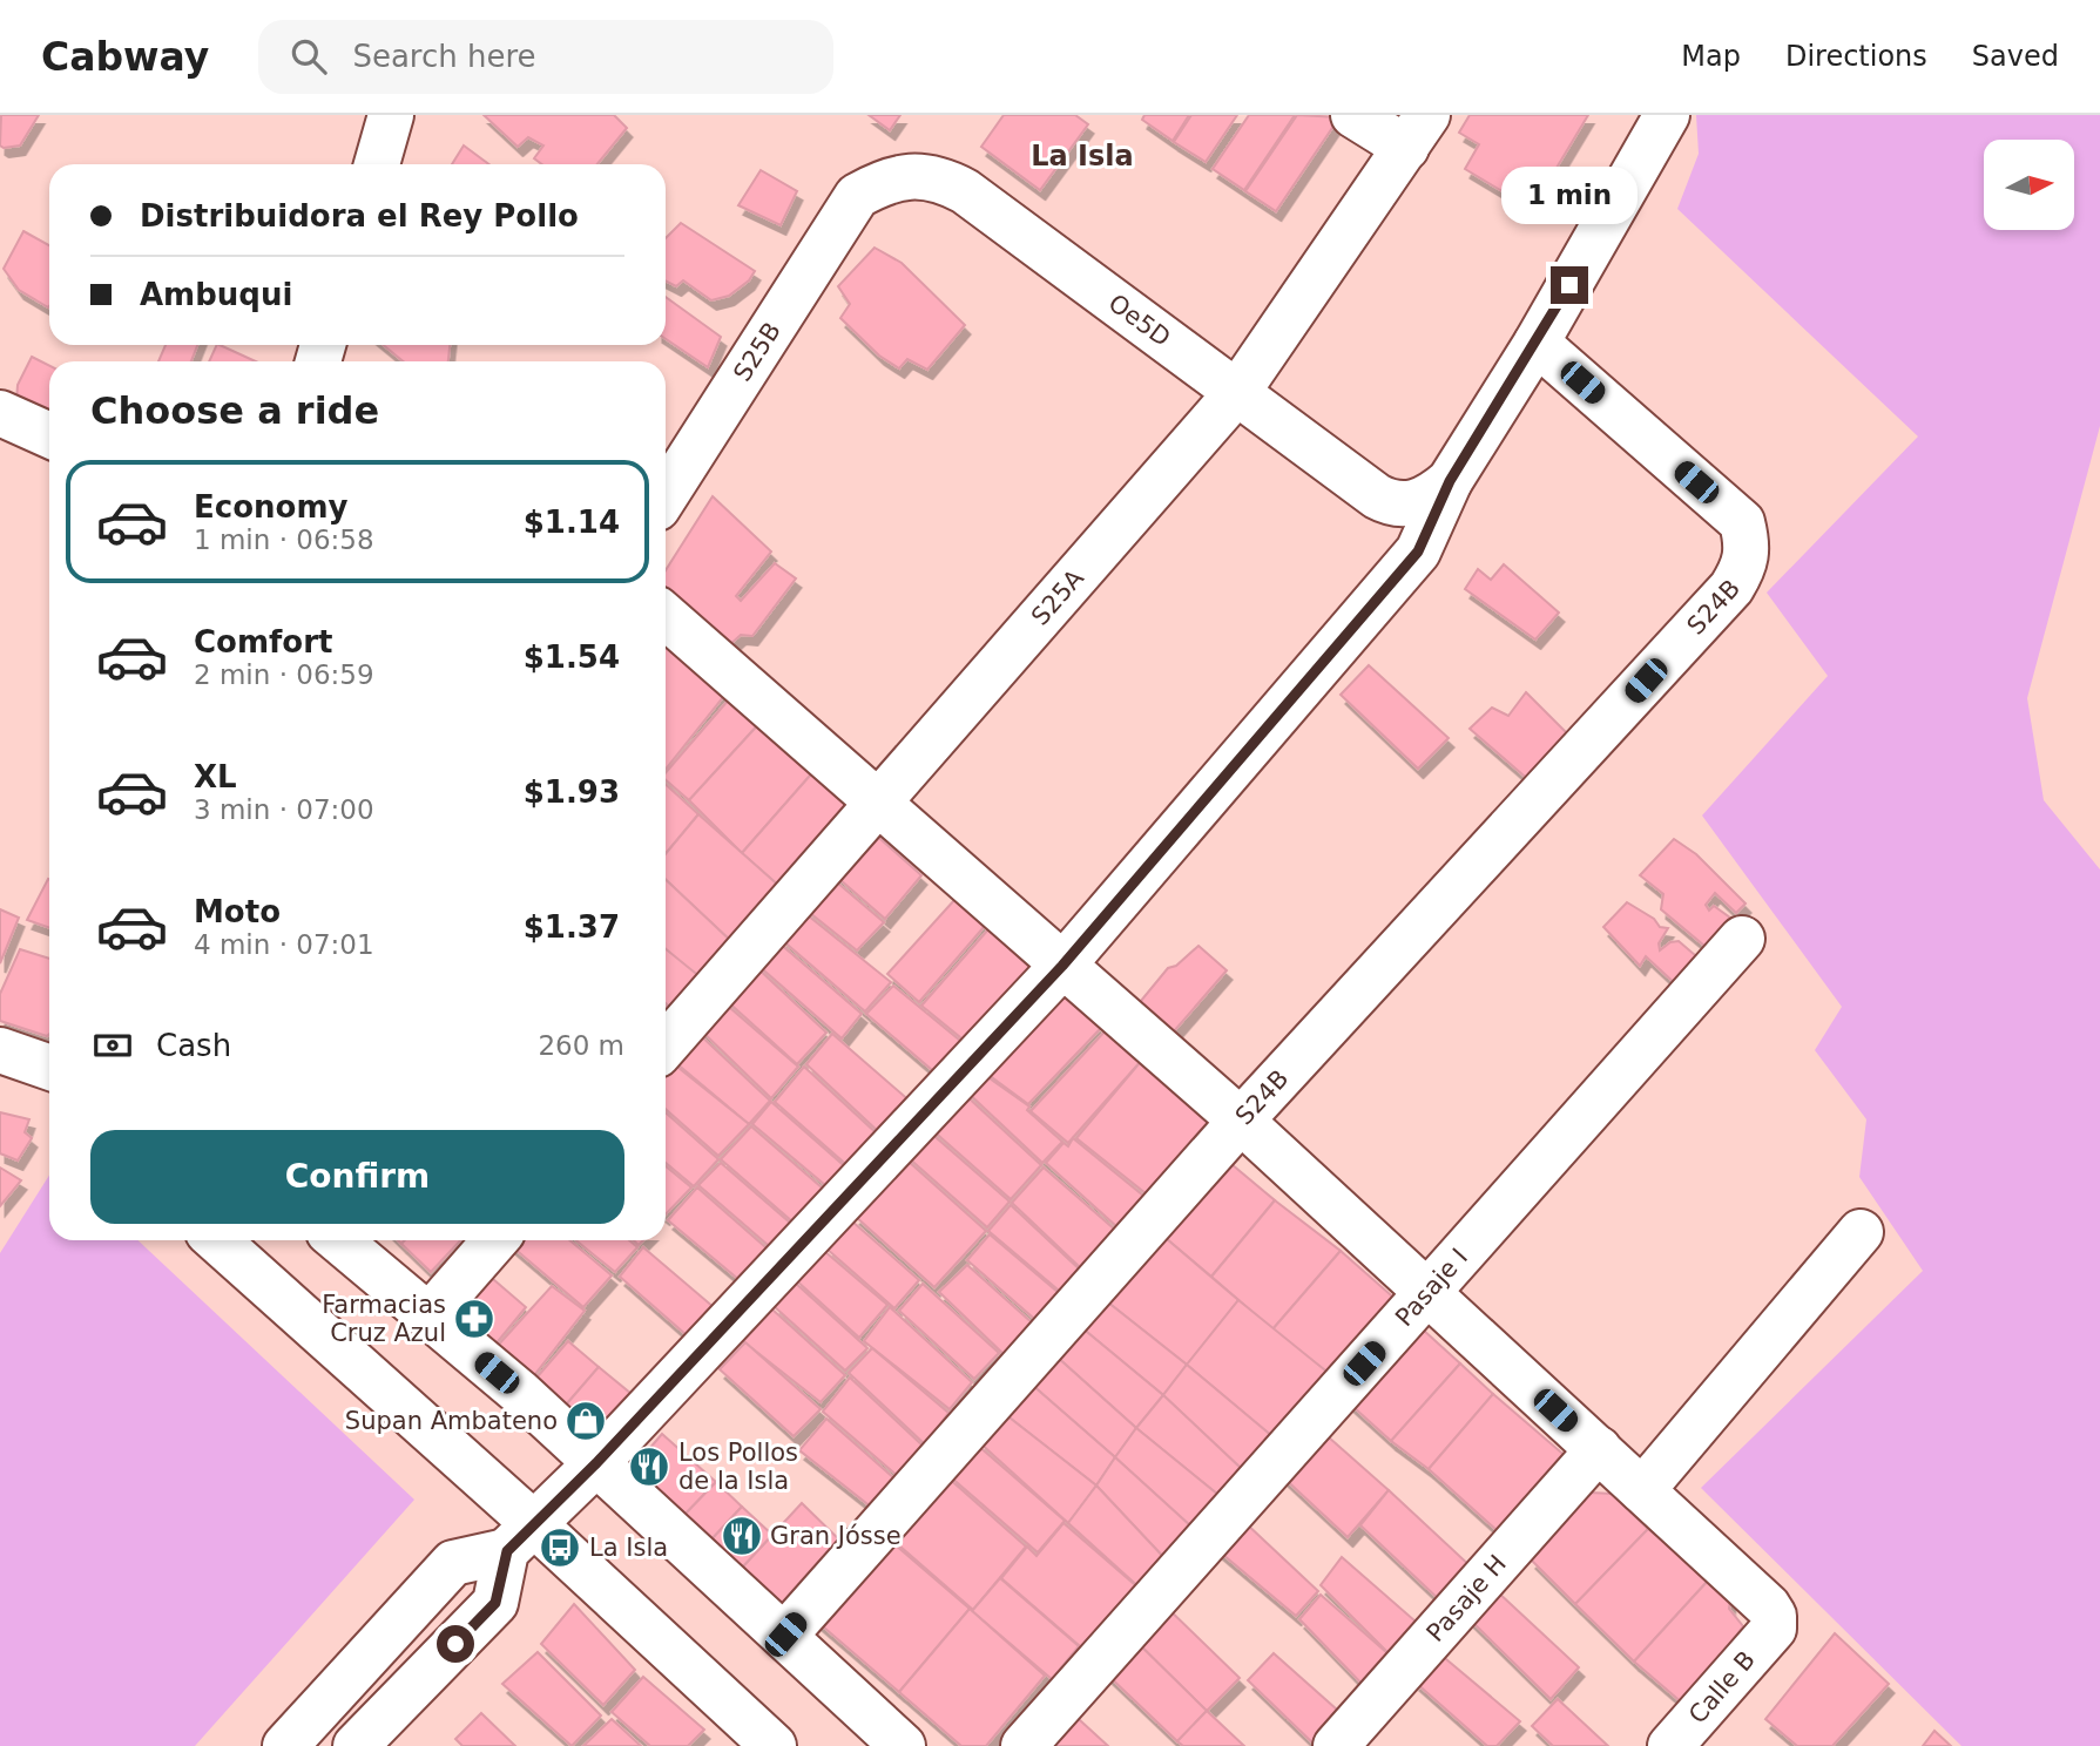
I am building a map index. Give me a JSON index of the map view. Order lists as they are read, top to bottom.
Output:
{
  "streets": {
    "street": [
      "Oe5D",
      "S25B",
      "S25A",
      "S24B",
      "Pasaje I",
      "Pasaje H",
      "Calle B"
    ]
  },
  "crossings": [
    ["Oe5D", "S25B"],
    ["Oe5D", "S25A"]
  ],
  "districts": ["La Isla"],
  "places": {
    "pharmacy": ["Farmacias Cruz Azul"],
    "shop": ["Supan Ambateno"],
    "restaurant": ["Los Pollos de la Isla", "Gran Jósse"],
    "bus stop": ["La Isla"]
  },
  "north": "right",
  "page": {
    "header": "Cabway",
    "search": "Search here",
    "nav": ["Map", "Directions", "Saved"],
    "banner": ["Distribuidora el Rey Pollo", "Ambuqui"],
    "bubble": "1 min",
    "heading": "Choose a ride",
    "list": [
      {
        "name": "Economy",
        "note": "1 min · 06:58",
        "value": "$1.14"
      },
      {
        "name": "Comfort",
        "note": "2 min · 06:59",
        "value": "$1.54"
      },
      {
        "name": "XL",
        "note": "3 min · 07:00",
        "value": "$1.93"
      },
      {
        "name": "Moto",
        "note": "4 min · 07:01",
        "value": "$1.37"
      }
    ],
    "pay": ["Cash", "260 m"],
    "buttons": "Confirm"
  }
}
